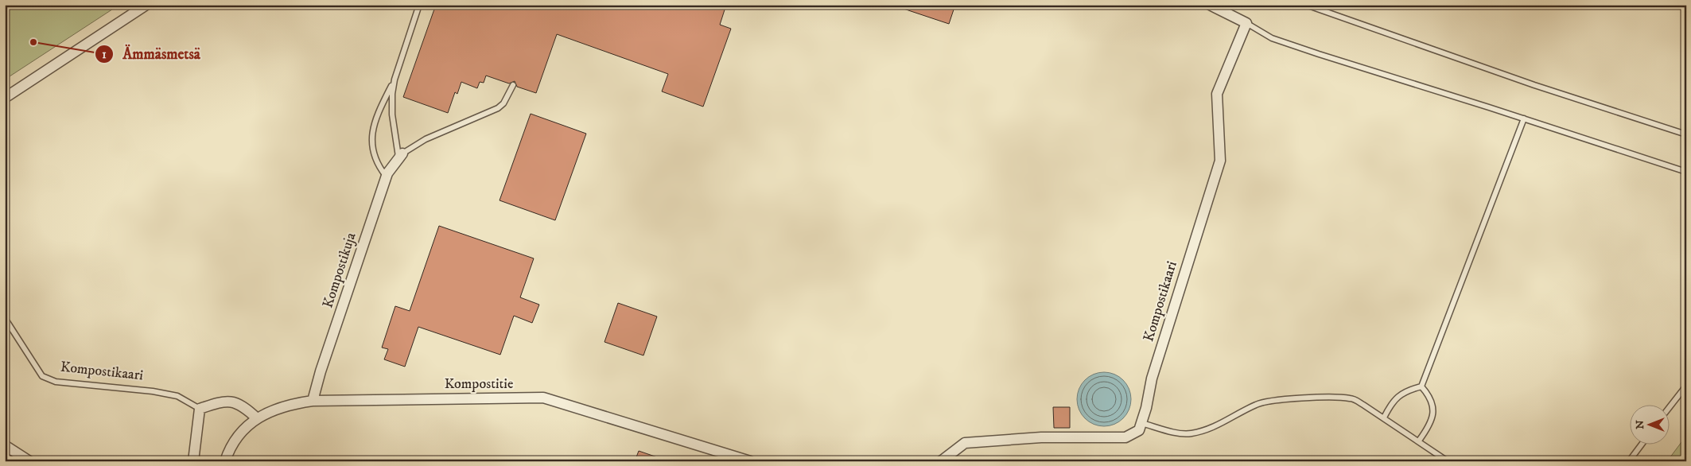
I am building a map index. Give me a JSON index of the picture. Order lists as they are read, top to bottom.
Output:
{
  "streets": {
    "street": ["Kompostikuja", "Kompostikaari", "Kompostitie"]
  },
  "crossings": [
    ["Kompostikuja", "Kompostitie"]
  ],
  "places": ["Ämmäsmetsä"],
  "north": "left"
}
